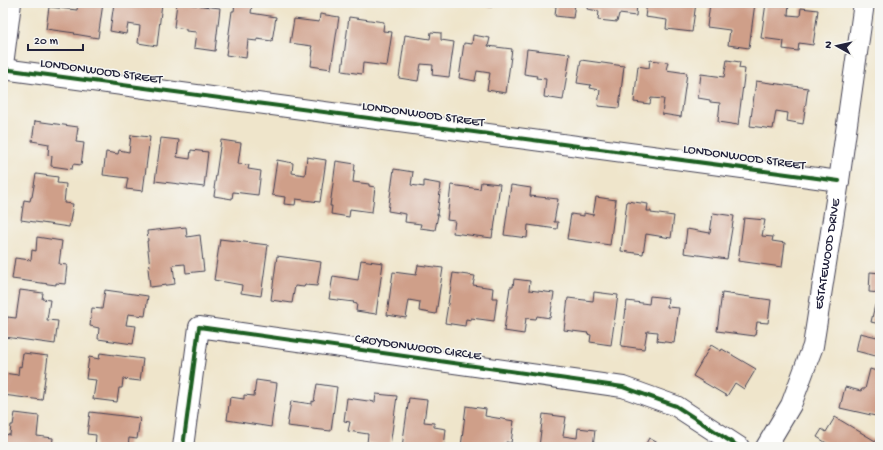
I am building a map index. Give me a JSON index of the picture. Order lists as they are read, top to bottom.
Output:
{
  "streets": {
    "street": ["LONDONWOOD STREET", "ESTATEWOOD DRIVE", "CROYDONWOOD CIRCLE"]
  },
  "crossings": [
    ["LONDONWOOD STREET", "ESTATEWOOD DRIVE"]
  ],
  "scale_bar": "20 m",
  "north": "left"
}
